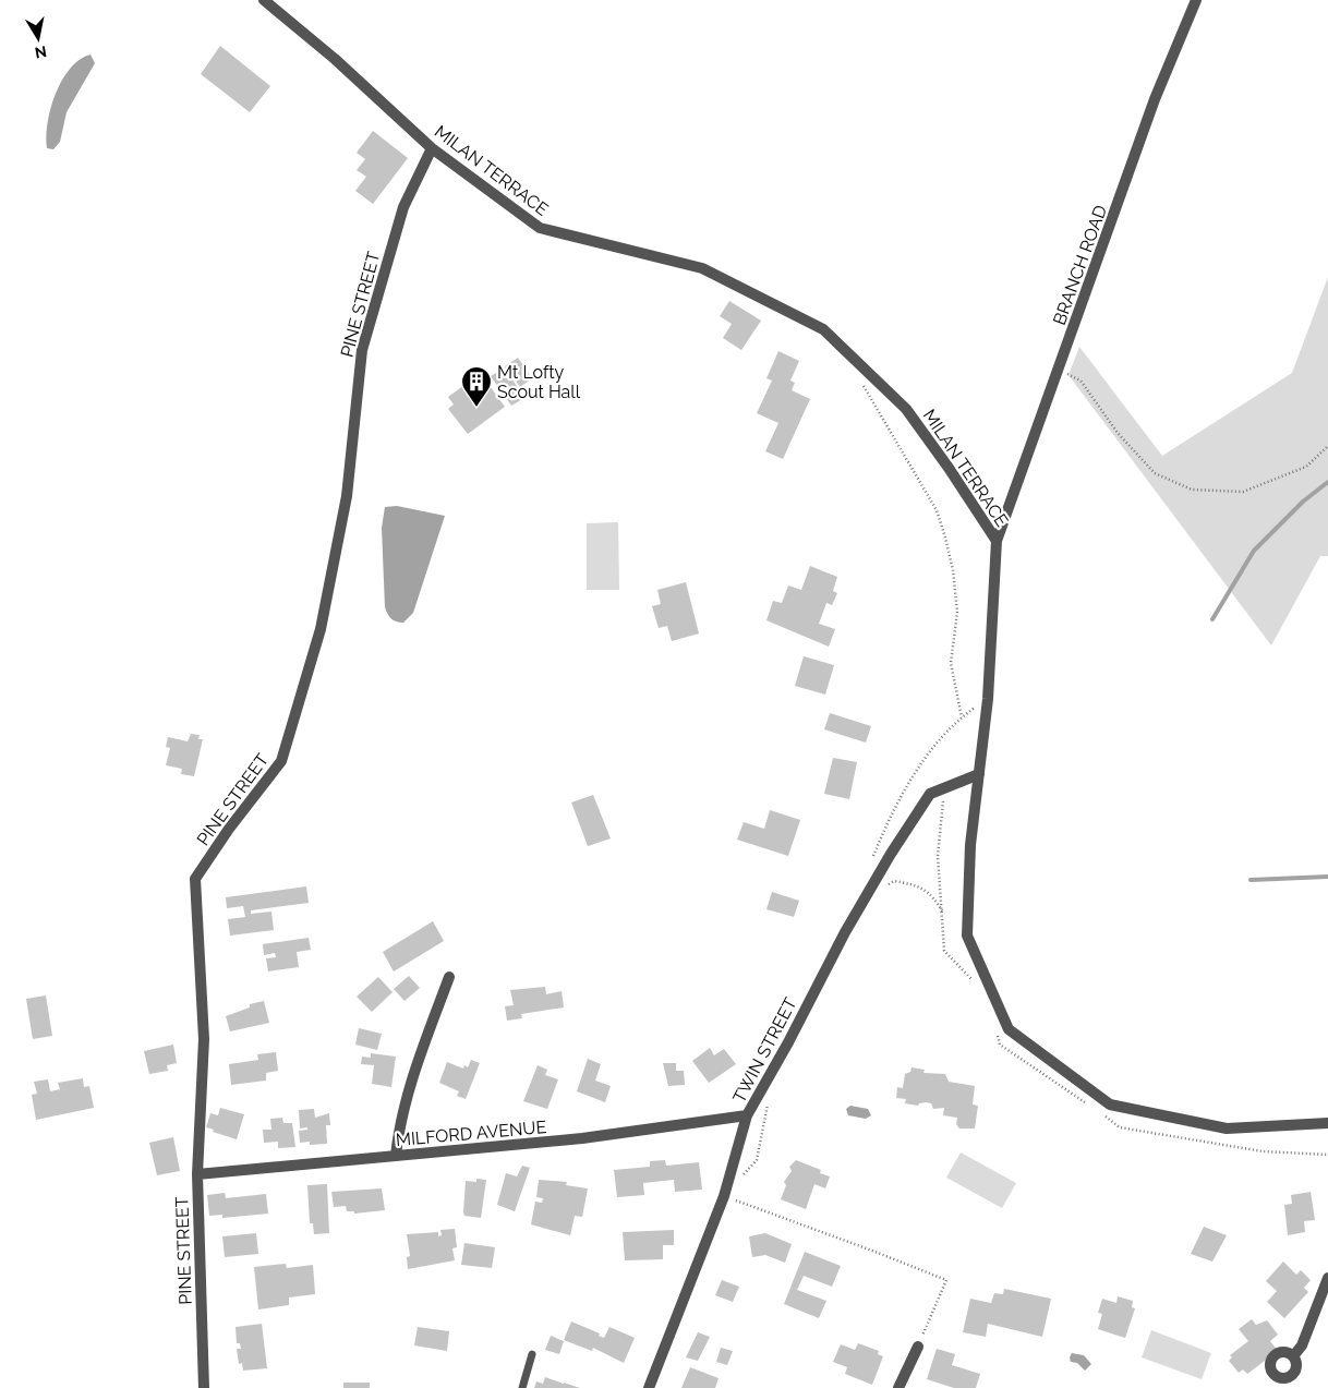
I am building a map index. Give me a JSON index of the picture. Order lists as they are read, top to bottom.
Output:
{
  "streets": {
    "street": [
      "MILAN TERRACE",
      "BRANCH ROAD",
      "PINE STREET",
      "TWIN STREET",
      "MILFORD AVENUE"
    ]
  },
  "crossings": [
    ["MILAN TERRACE", "BRANCH ROAD"],
    ["MILAN TERRACE", "PINE STREET"],
    ["MILAN TERRACE", "TWIN STREET"],
    ["PINE STREET", "MILFORD AVENUE"],
    ["TWIN STREET", "MILFORD AVENUE"]
  ],
  "places": {
    "building": ["Mt Lofty Scout Hall"]
  },
  "north": "bottom"
}
